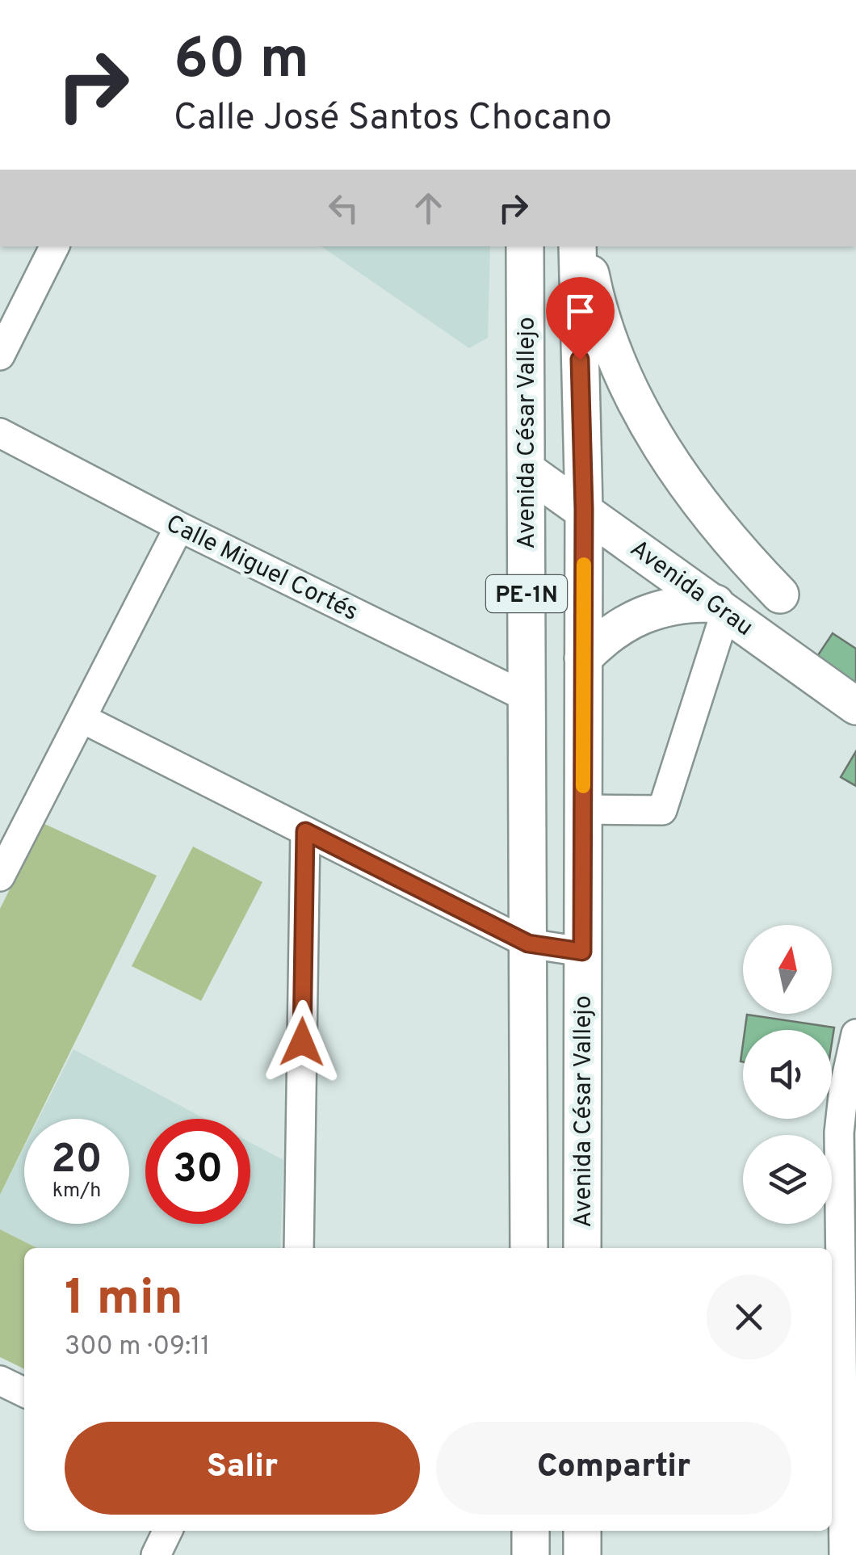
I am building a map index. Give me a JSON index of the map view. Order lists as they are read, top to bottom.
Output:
{
  "streets": {
    "main road": ["Avenida César Vallejo", "Avenida Grau", "PE-1N"],
    "street": ["Calle Miguel Cortés"]
  },
  "crossings": [
    ["Avenida César Vallejo", "Calle Miguel Cortés"],
    ["Avenida César Vallejo", "Avenida Grau"]
  ],
  "north": "top",
  "page": {
    "turn": ["60 m", "Calle José Santos Chocano"],
    "speed": "20 km/h",
    "limit": "30",
    "heading": ["1 min", "300 m · 09:11"],
    "buttons": ["Salir", "Compartir"]
  }
}
